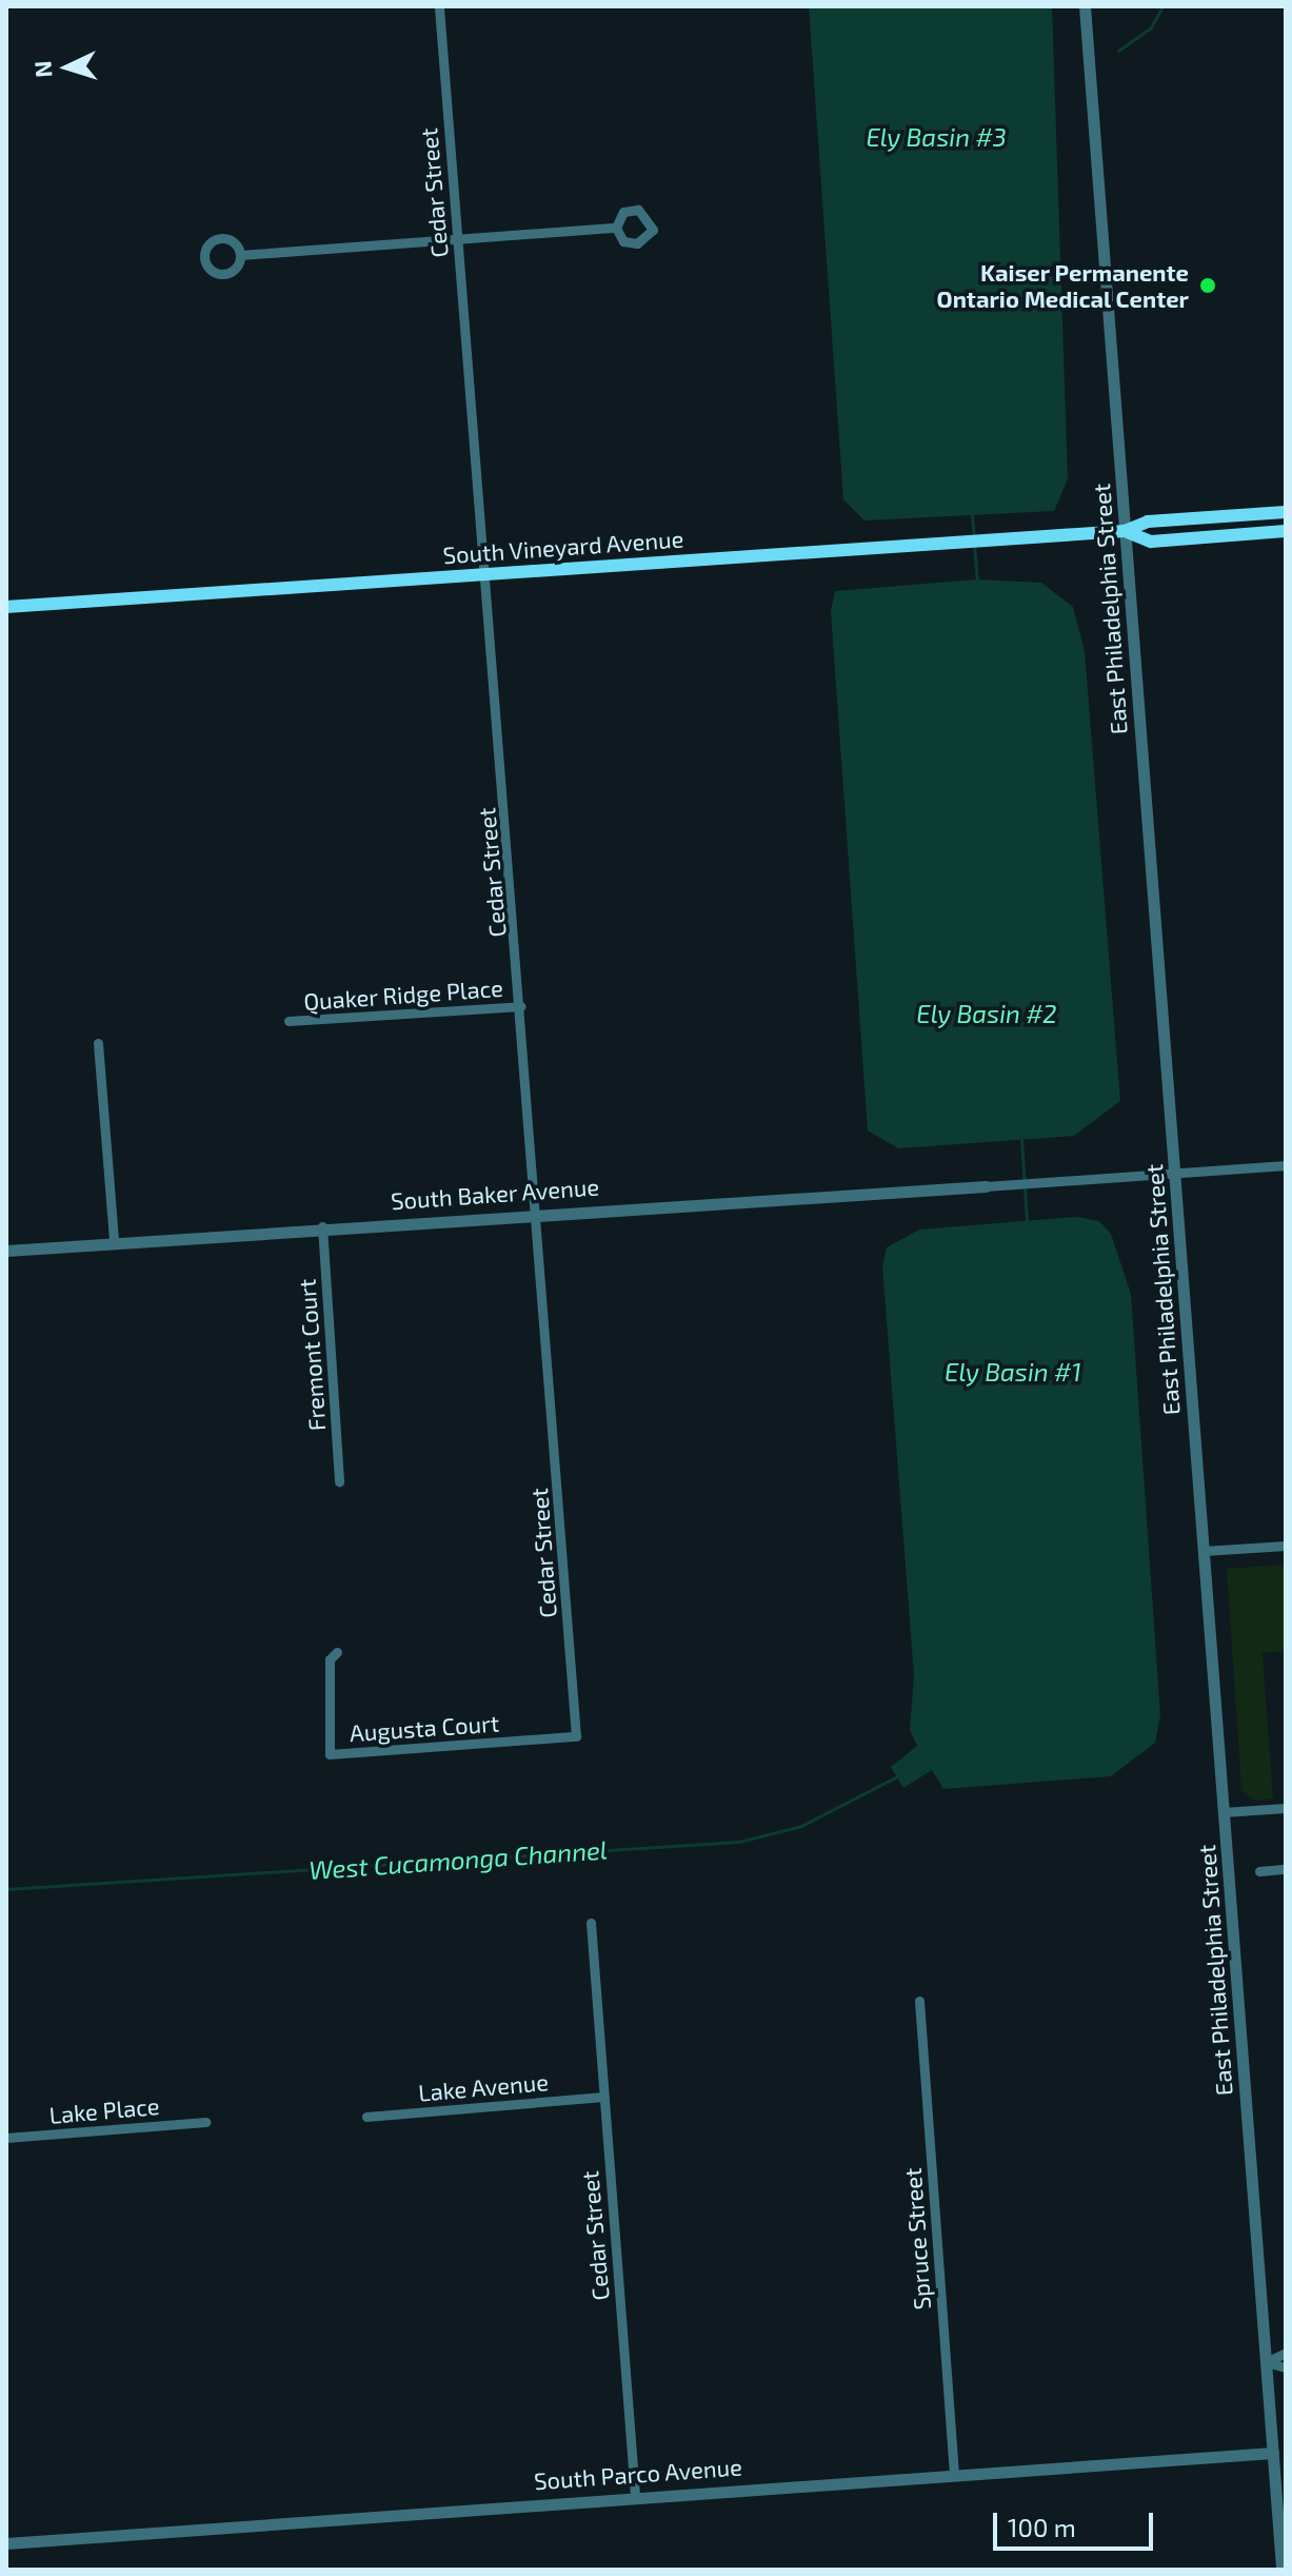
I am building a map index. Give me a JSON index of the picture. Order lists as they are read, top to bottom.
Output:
{
  "streets": {
    "main road": ["South Vineyard Avenue"],
    "street": [
      "Cedar Street",
      "East Philadelphia Street",
      "Quaker Ridge Place",
      "South Baker Avenue",
      "Fremont Court",
      "Augusta Court",
      "Lake Avenue",
      "Lake Place",
      "Spruce Street",
      "South Parco Avenue"
    ]
  },
  "crossings": [
    ["Cedar Street", "South Vineyard Avenue"],
    ["Cedar Street", "Quaker Ridge Place"],
    ["Cedar Street", "South Baker Avenue"],
    ["Cedar Street", "Augusta Court"],
    ["Cedar Street", "Lake Avenue"],
    ["Cedar Street", "South Parco Avenue"],
    ["South Vineyard Avenue", "East Philadelphia Street"],
    ["East Philadelphia Street", "South Parco Avenue"],
    ["South Baker Avenue", "Fremont Court"],
    ["Spruce Street", "South Parco Avenue"]
  ],
  "water": [
    "Ely Basin #3",
    "Ely Basin #2",
    "Ely Basin #1",
    "West Cucamonga Channel"
  ],
  "places": ["Kaiser Permanente Ontario Medical Center"],
  "scale_bar": "100 m",
  "north": "left"
}
